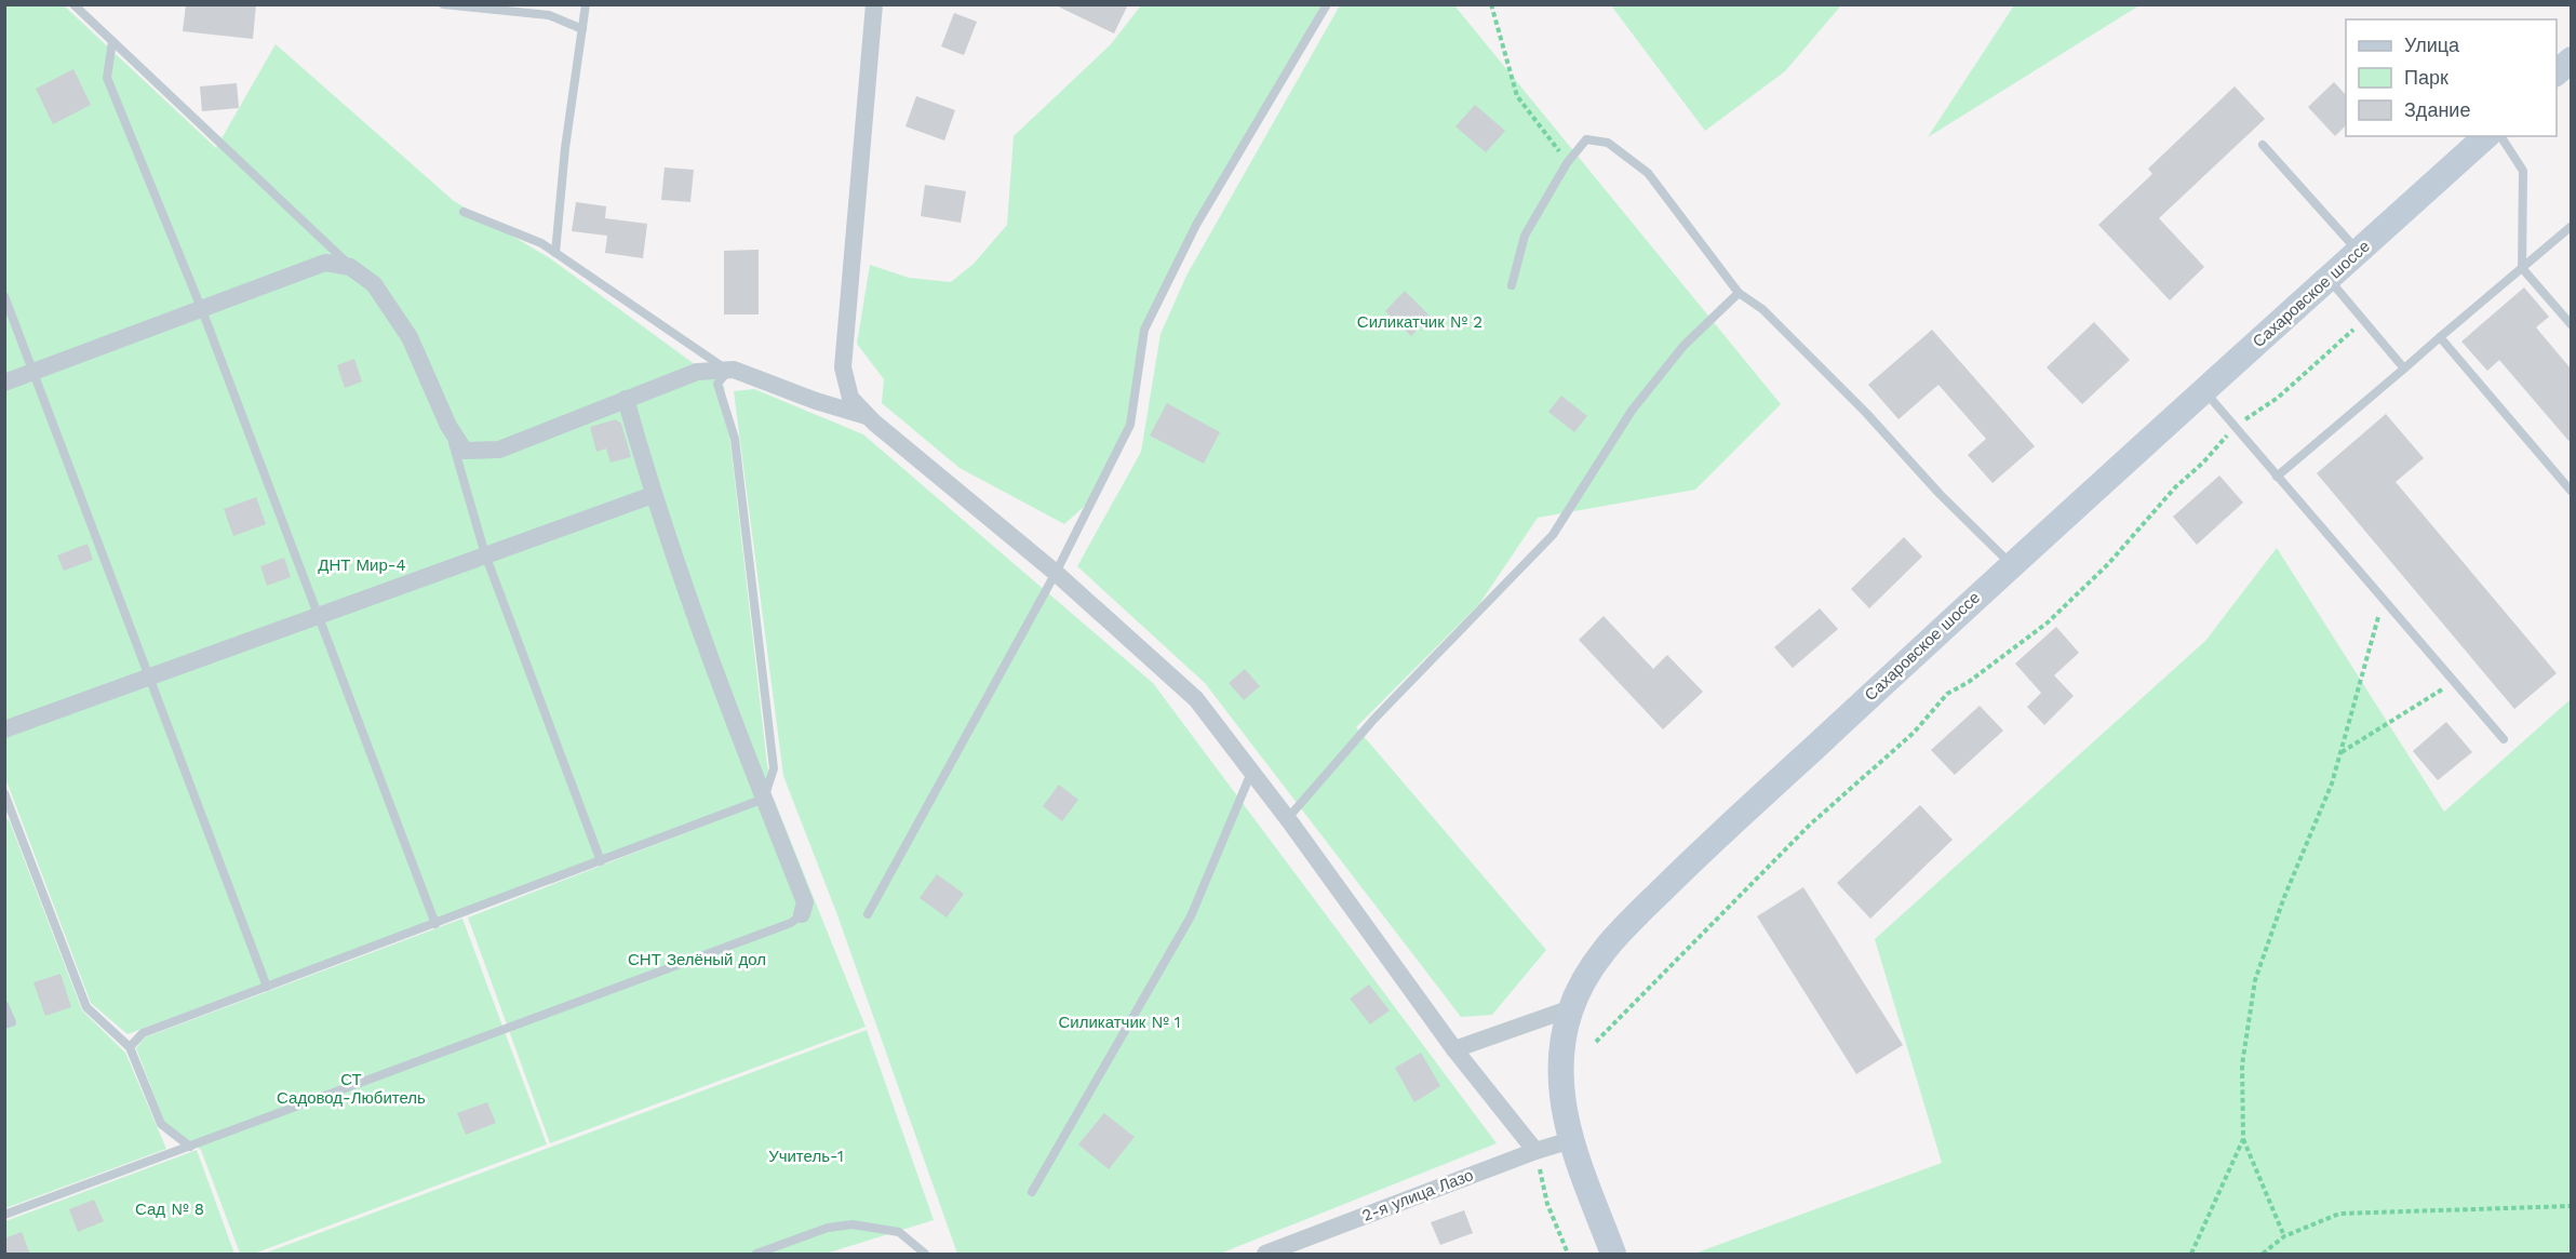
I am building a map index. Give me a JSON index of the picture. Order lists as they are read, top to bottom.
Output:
{
  "streets": {
    "main road": ["Сахаровское шоссе"],
    "street": ["2-я улица Лазо"]
  },
  "crossings": [
    ["Сахаровское шоссе", "2-я улица Лазо"]
  ],
  "parks": [
    "Силикатчик № 2",
    "ДНТ Мир-4",
    "СНТ Зелёный дол",
    "Силикатчик № 1",
    "СТ Садовод-Любитель",
    "Учитель-1",
    "Сад № 8"
  ],
  "legend": ["Улица", "Парк", "Здание"]
}
